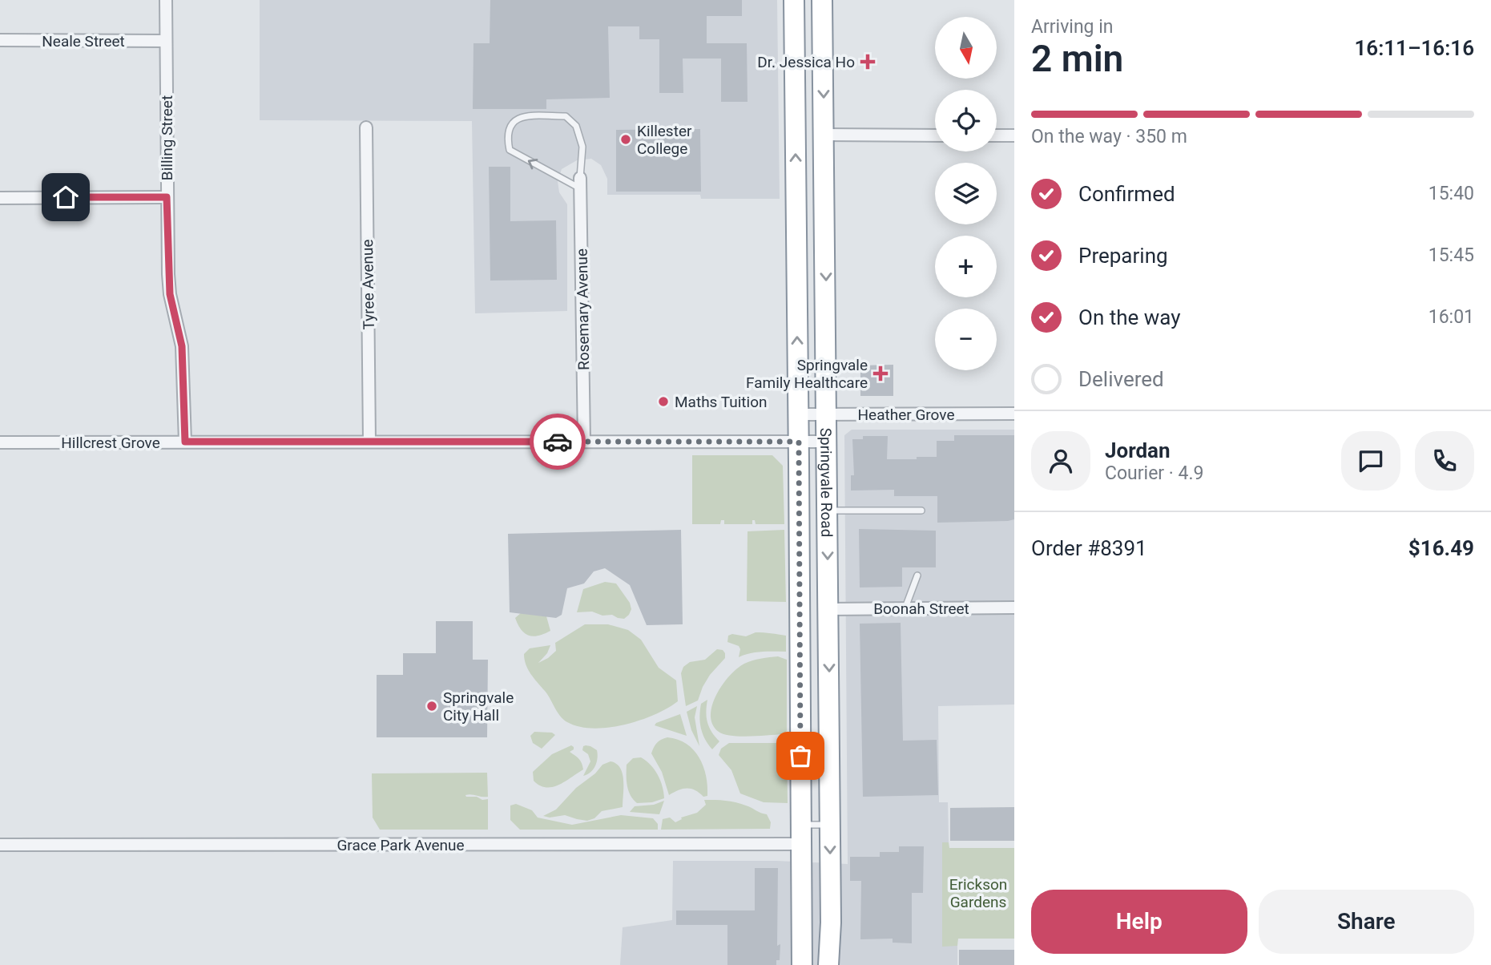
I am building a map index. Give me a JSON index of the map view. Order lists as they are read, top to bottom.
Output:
{
  "streets": {
    "highway": ["Springvale Road"],
    "street": [
      "Neale Street",
      "Billing Street",
      "Tyree Avenue",
      "Rosemary Avenue",
      "Heather Grove",
      "Hillcrest Grove",
      "Boonah Street",
      "Grace Park Avenue"
    ]
  },
  "crossings": [
    ["Neale Street", "Billing Street"],
    ["Billing Street", "Hillcrest Grove"],
    ["Tyree Avenue", "Hillcrest Grove"],
    ["Rosemary Avenue", "Hillcrest Grove"],
    ["Heather Grove", "Springvale Road"],
    ["Hillcrest Grove", "Springvale Road"],
    ["Springvale Road", "Boonah Street"],
    ["Springvale Road", "Grace Park Avenue"]
  ],
  "parks": ["Erickson Gardens"],
  "places": {
    "health": ["Dr. Jessica Ho", "Springvale Family Healthcare"],
    "other": ["Killester College", "Maths Tuition", "Springvale City Hall"]
  },
  "north": "bottom",
  "page": {
    "heading": ["2 min", "Arriving in", "16:11–16:16"],
    "panel": [
      "Jordan",
      "Courier · 4.9",
      "Order #8391",
      "$16.49"
    ],
    "map_buttons": ["+", "−"],
    "bar": "On the way · 350 m",
    "list": [
      ["Confirmed", "15:40"],
      ["Preparing", "15:45"],
      ["On the way", "16:01"],
      "Delivered"
    ],
    "buttons": ["Help", "Share"]
  }
}
